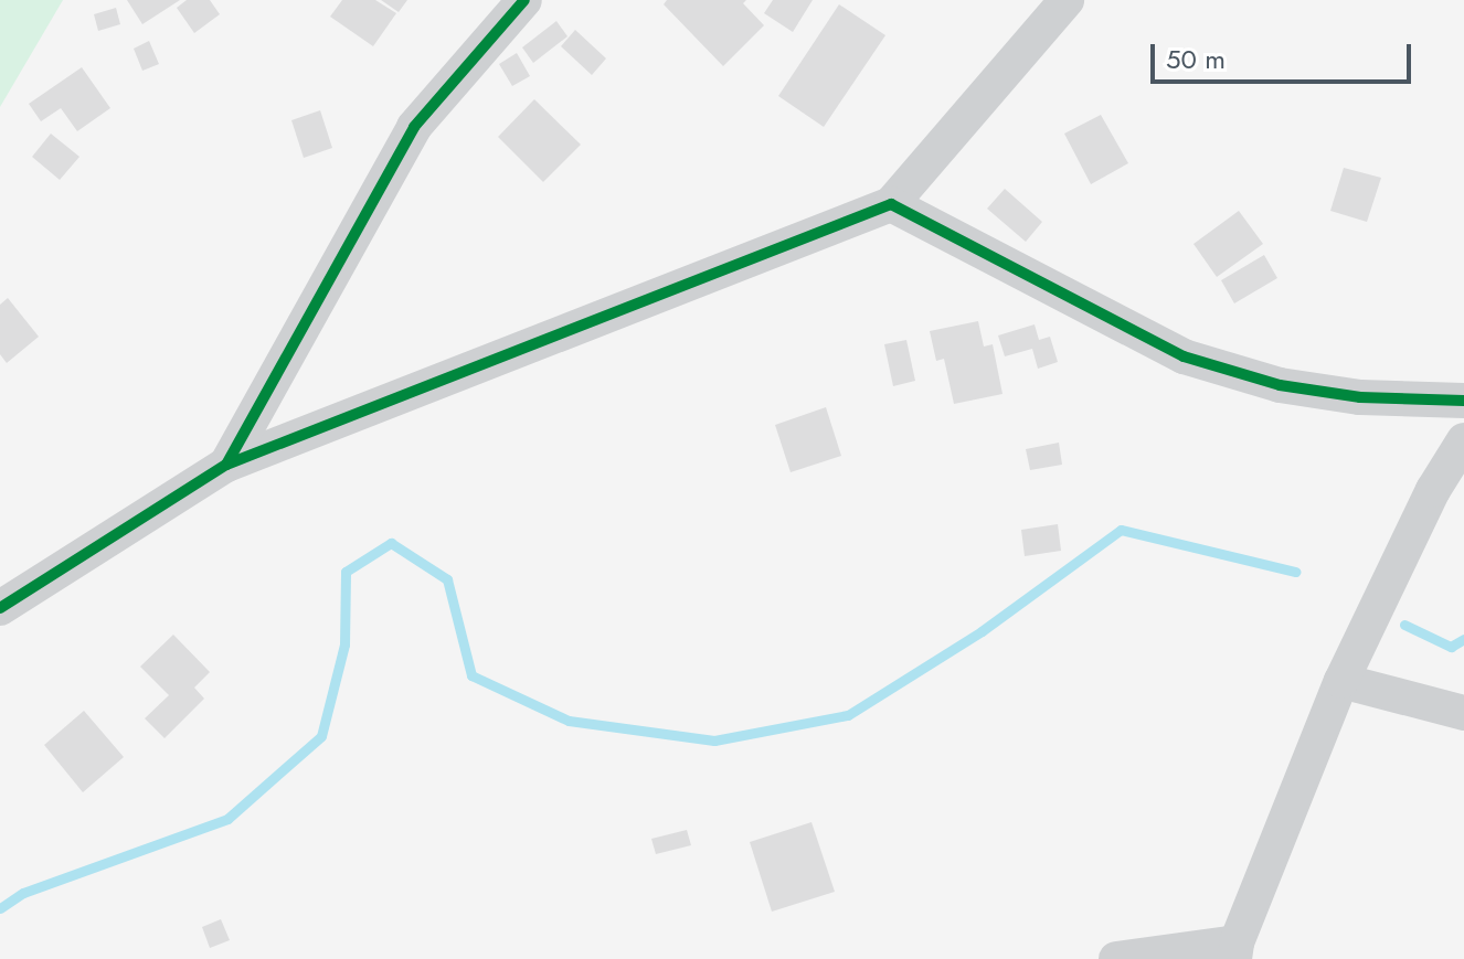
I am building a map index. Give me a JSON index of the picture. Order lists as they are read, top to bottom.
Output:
{
  "scale_bar": "50 m"
}
